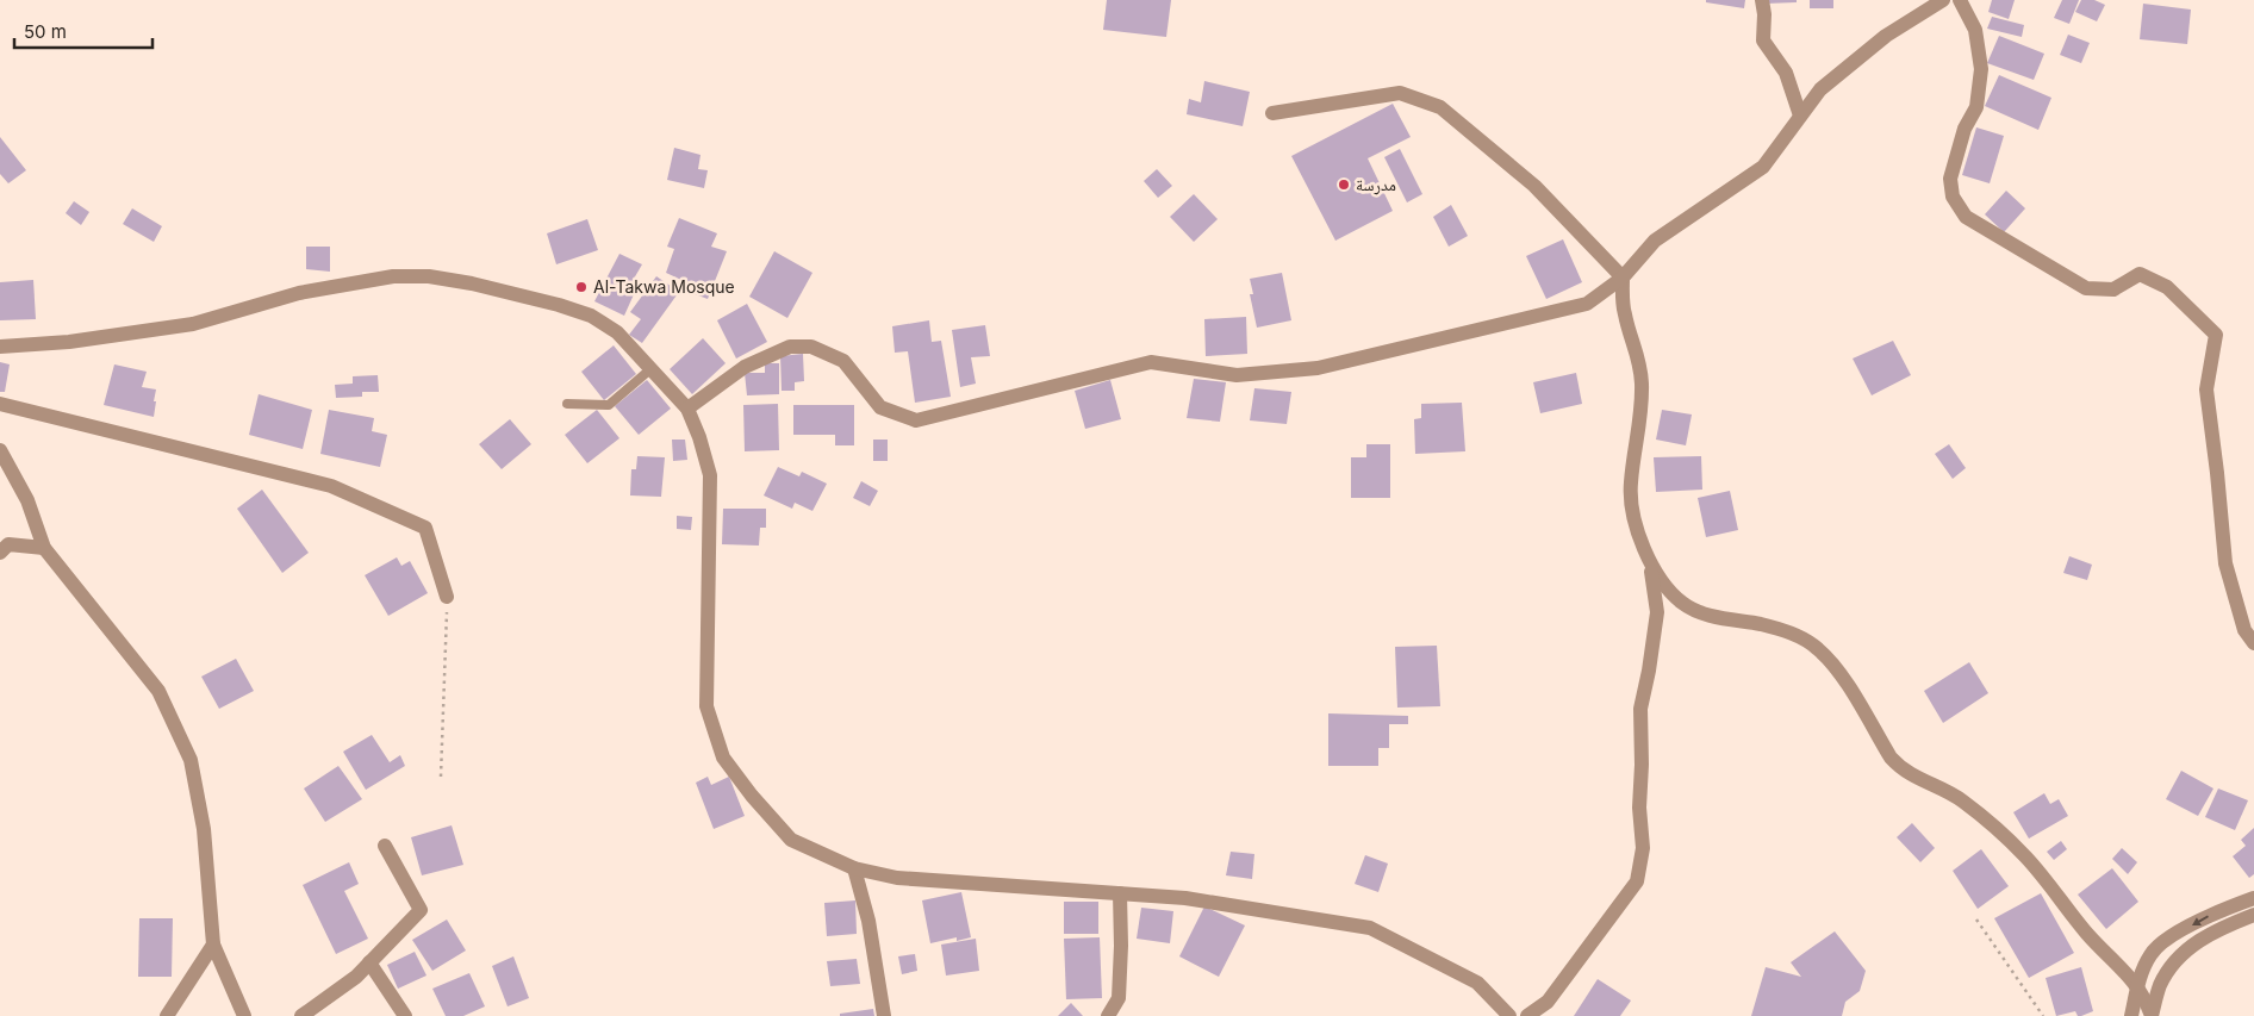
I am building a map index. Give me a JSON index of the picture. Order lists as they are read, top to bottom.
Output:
{
  "places": ["مدرسة", "Al-Takwa Mosque"],
  "scale_bar": "50 m"
}
